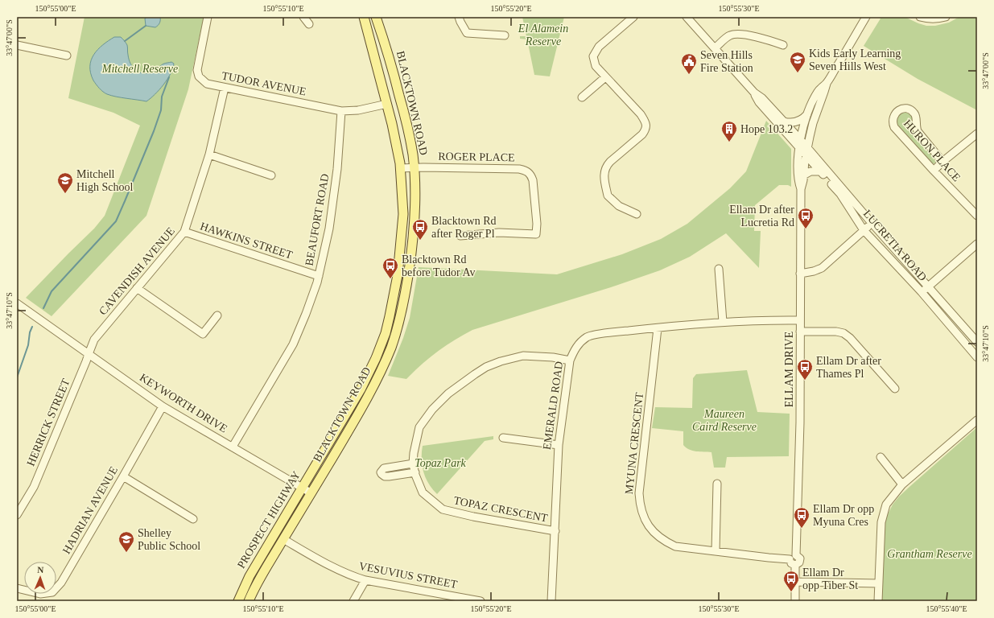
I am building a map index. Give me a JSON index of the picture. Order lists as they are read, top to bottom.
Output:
{
  "streets": {
    "main road": ["BLACKTOWN ROAD", "PROSPECT HIGHWAY"],
    "street": [
      "TUDOR AVENUE",
      "HURON PLACE",
      "ROGER PLACE",
      "BEAUFORT ROAD",
      "HAWKINS STREET",
      "LUCRETIA ROAD",
      "CAVENDISH AVENUE",
      "ELLAM DRIVE",
      "KEYWORTH DRIVE",
      "EMERALD ROAD",
      "HERRICK STREET",
      "MYUNA CRESCENT",
      "TOPAZ CRESCENT",
      "HADRIAN AVENUE",
      "VESUVIUS STREET"
    ]
  },
  "crossings": [
    ["TUDOR AVENUE", "BEAUFORT ROAD"],
    ["TUDOR AVENUE", "CAVENDISH AVENUE"],
    ["TUDOR AVENUE", "PROSPECT HIGHWAY"],
    ["BLACKTOWN ROAD", "ROGER PLACE"],
    ["BLACKTOWN ROAD", "KEYWORTH DRIVE"],
    ["BLACKTOWN ROAD", "VESUVIUS STREET"],
    ["ROGER PLACE", "PROSPECT HIGHWAY"],
    ["BEAUFORT ROAD", "HAWKINS STREET"],
    ["BEAUFORT ROAD", "KEYWORTH DRIVE"],
    ["HAWKINS STREET", "CAVENDISH AVENUE"],
    ["CAVENDISH AVENUE", "KEYWORTH DRIVE"],
    ["CAVENDISH AVENUE", "HERRICK STREET"],
    ["ELLAM DRIVE", "EMERALD ROAD"],
    ["ELLAM DRIVE", "MYUNA CRESCENT"],
    ["KEYWORTH DRIVE", "HERRICK STREET"],
    ["KEYWORTH DRIVE", "HADRIAN AVENUE"],
    ["KEYWORTH DRIVE", "PROSPECT HIGHWAY"],
    ["EMERALD ROAD", "MYUNA CRESCENT"],
    ["EMERALD ROAD", "TOPAZ CRESCENT"]
  ],
  "parks": [
    "El Alamein Reserve",
    "Mitchell Reserve",
    "Maureen Caird Reserve",
    "Topaz Park",
    "Grantham Reserve"
  ],
  "places": {
    "school or university": ["Kids Early Learning Seven Hills West", "Mitchell High School", "Shelley Public School"],
    "public building": ["Seven Hills Fire Station"],
    "building": ["Hope 103.2"],
    "bus stop": [
      "Ellam Dr after Lucretia Rd",
      "Blacktown Rd after Roger Pl",
      "Blacktown Rd before Tudor Av",
      "Ellam Dr after Thames Pl",
      "Ellam Dr opp Myuna Cres",
      "Ellam Dr opp Tiber St"
    ]
  },
  "north": "top",
  "coordinates": [
    "150°55'00\"E",
    "150°55'10\"E",
    "150°55'20\"E",
    "150°55'30\"E",
    "33°47'00\"S",
    "33°47'10\"S",
    "150°55'40\"E"
  ]
}
